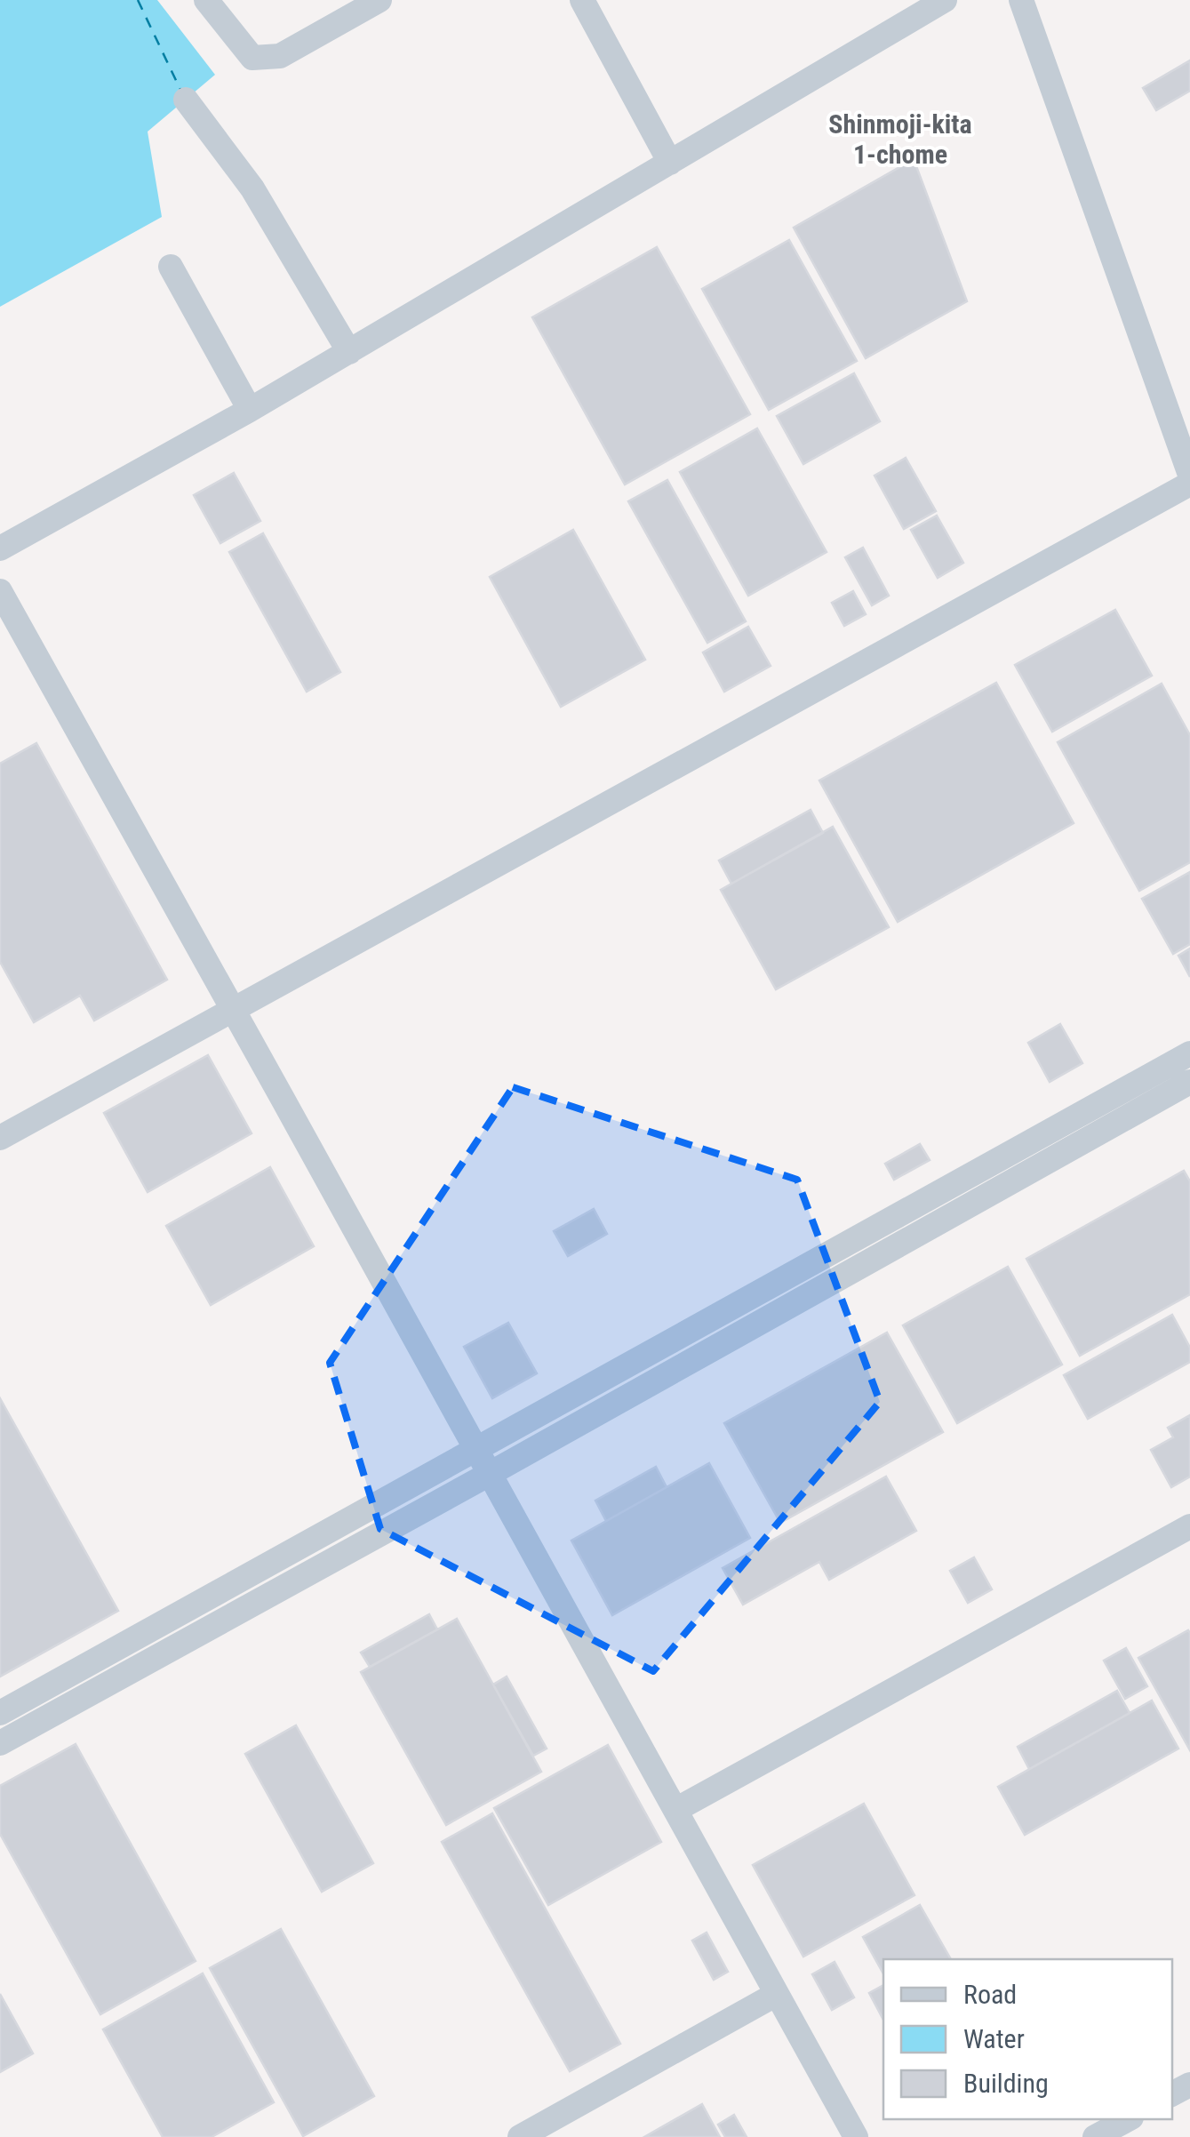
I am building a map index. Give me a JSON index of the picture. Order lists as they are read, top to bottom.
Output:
{
  "districts": ["Shinmoji-kita 1-chome"],
  "legend": ["Road", "Water", "Building"]
}
